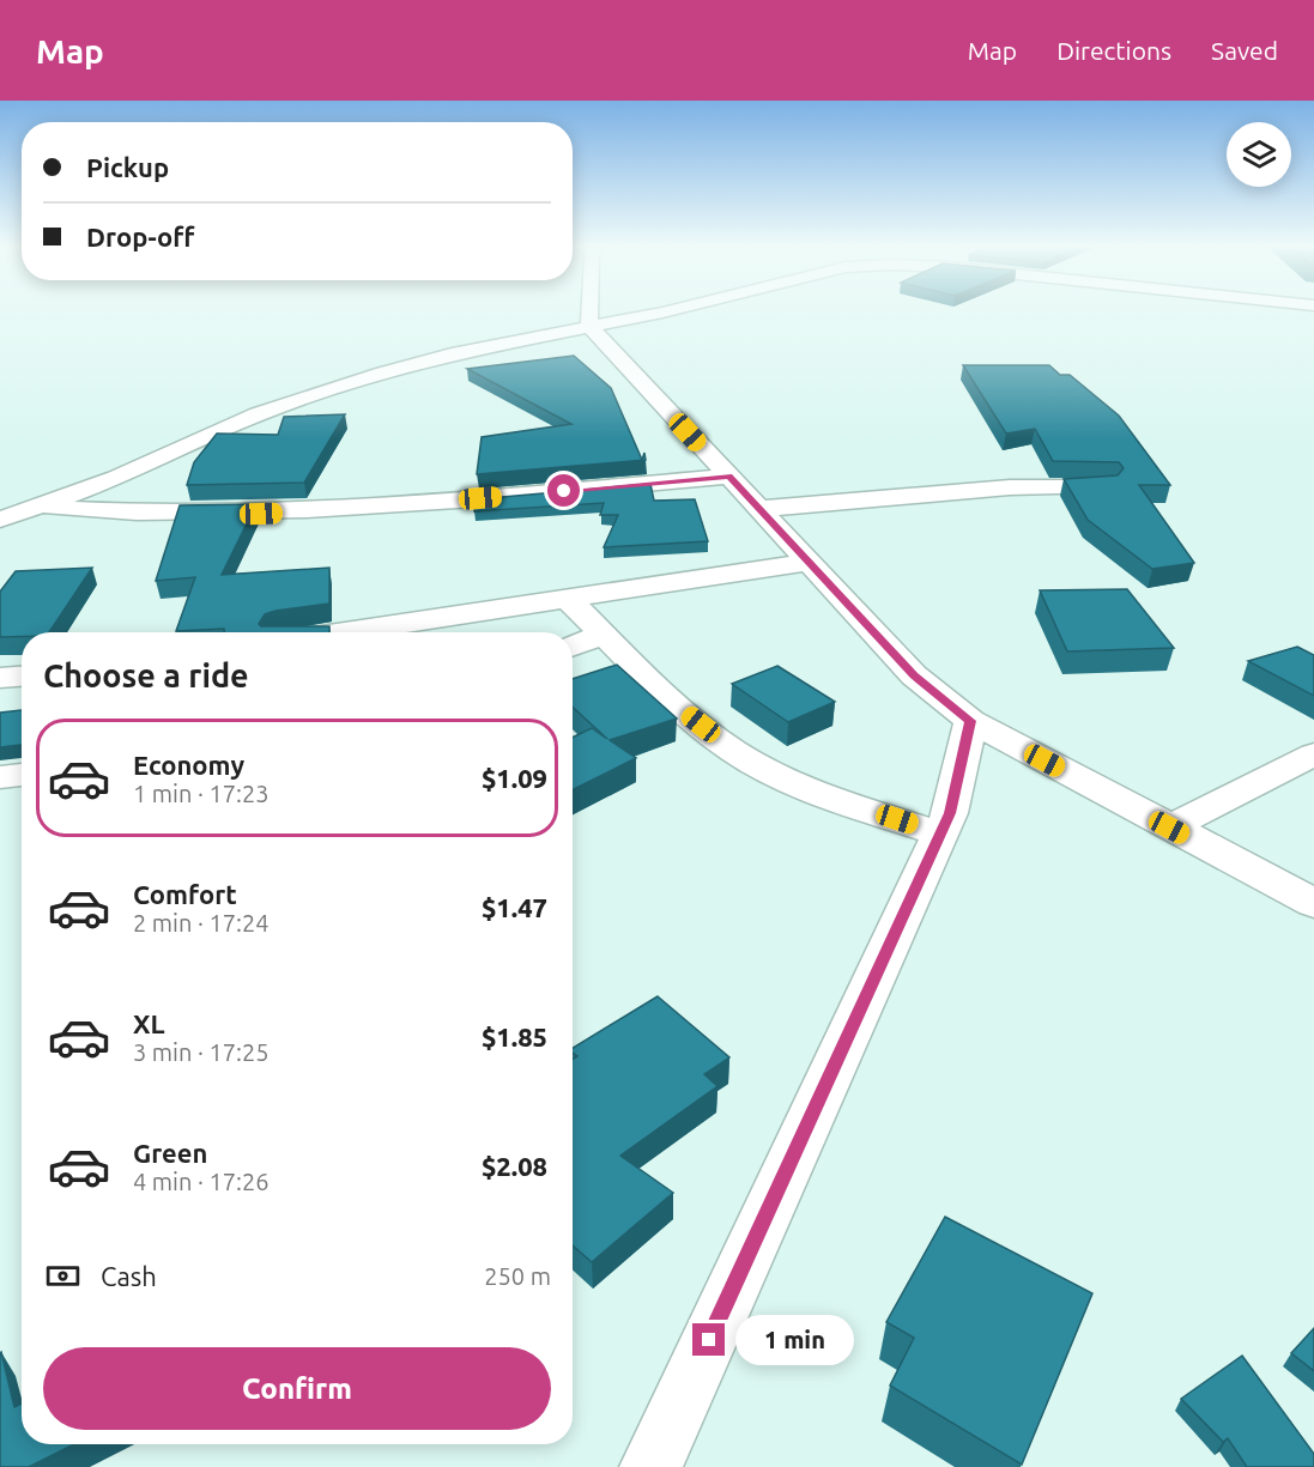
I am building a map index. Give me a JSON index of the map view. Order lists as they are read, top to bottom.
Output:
{
  "page": {
    "header": "Map",
    "nav": ["Map", "Directions", "Saved"],
    "banner": ["Pickup", "Drop-off"],
    "heading": "Choose a ride",
    "list": [
      {
        "name": "Economy",
        "note": "1 min · 17:23",
        "value": "$1.09"
      },
      {
        "name": "Comfort",
        "note": "2 min · 17:24",
        "value": "$1.47"
      },
      {
        "name": "XL",
        "note": "3 min · 17:25",
        "value": "$1.85"
      },
      {
        "name": "Green",
        "note": "4 min · 17:26",
        "value": "$2.08"
      }
    ],
    "pay": ["Cash", "250 m"],
    "bubble": "1 min",
    "buttons": "Confirm"
  }
}
